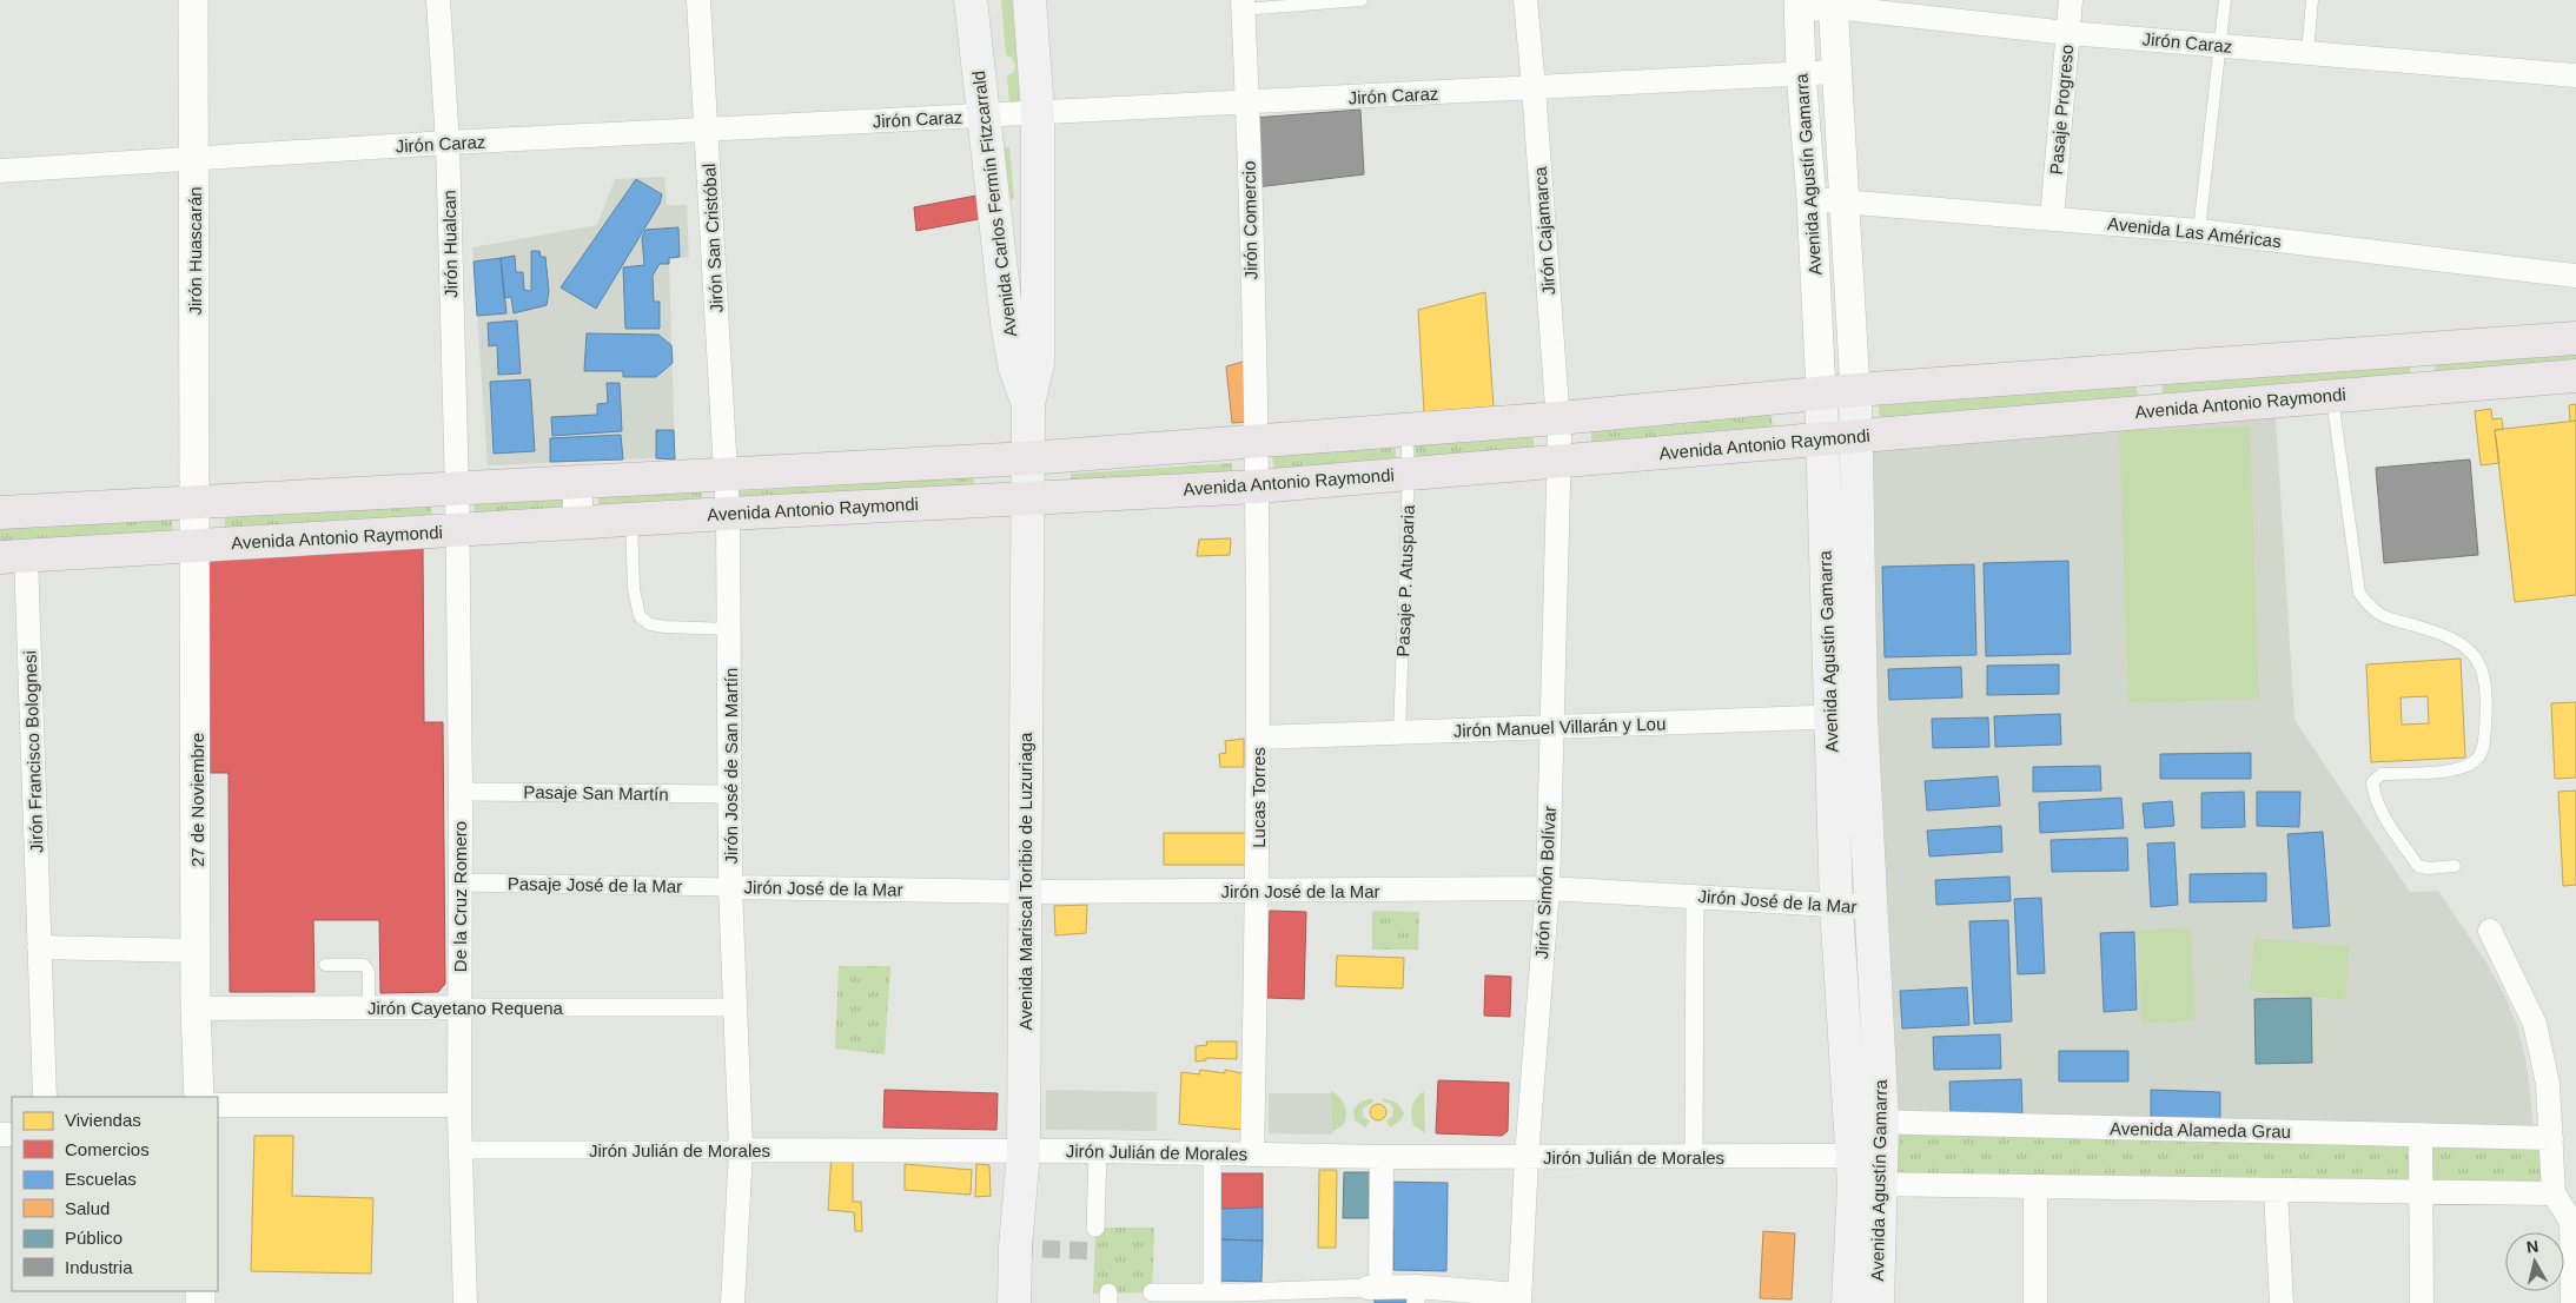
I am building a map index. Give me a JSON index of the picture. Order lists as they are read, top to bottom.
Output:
{
  "streets": {
    "main road": [
      "Avenida Agustín Gamarra",
      "Avenida Carlos Fermín Fitzcarrald",
      "Avenida Antonio Raymondi",
      "Avenida Mariscal Toribio de Luzuriaga"
    ],
    "street": [
      "Jirón Caraz",
      "Pasaje Progreso",
      "Jirón Comercio",
      "Jirón Cajamarca",
      "Avenida Las Américas",
      "Jirón San Cristóbal",
      "Jirón Hualcan",
      "Jirón Huascarán",
      "Jirón Manuel Villarán y Lou",
      "Jirón Francisco Bolognesi",
      "Jirón José de San Martín",
      "Pasaje San Martín",
      "Lucas Torres",
      "27 de Noviembre",
      "Jirón Simón Bolívar",
      "Pasaje José de la Mar",
      "Jirón José de la Mar",
      "De la Cruz Romero",
      "Jirón Cayetano Requena",
      "Avenida Alameda Grau",
      "Jirón Julián de Morales"
    ],
    "lane": ["Pasaje P. Atusparia"]
  },
  "crossings": [
    ["Jirón Caraz", "Pasaje Progreso"],
    ["Jirón Caraz", "Avenida Agustín Gamarra"],
    ["Jirón Caraz", "Avenida Carlos Fermín Fitzcarrald"],
    ["Jirón Caraz", "Jirón Comercio"],
    ["Jirón Caraz", "Jirón Cajamarca"],
    ["Jirón Caraz", "Jirón San Cristóbal"],
    ["Jirón Caraz", "Jirón Hualcan"],
    ["Jirón Caraz", "Jirón Huascarán"],
    ["Pasaje Progreso", "Avenida Las Américas"],
    ["Avenida Agustín Gamarra", "Avenida Las Américas"],
    ["Avenida Agustín Gamarra", "Avenida Antonio Raymondi"],
    ["Avenida Agustín Gamarra", "Jirón Manuel Villarán y Lou"],
    ["Avenida Agustín Gamarra", "Jirón José de la Mar"],
    ["Avenida Agustín Gamarra", "Avenida Alameda Grau"],
    ["Avenida Agustín Gamarra", "Jirón Julián de Morales"],
    ["Avenida Carlos Fermín Fitzcarrald", "Avenida Mariscal Toribio de Luzuriaga"],
    ["Jirón Comercio", "Lucas Torres"],
    ["Jirón Cajamarca", "Avenida Antonio Raymondi"],
    ["Jirón Cajamarca", "Jirón Simón Bolívar"],
    ["Jirón San Cristóbal", "Jirón José de San Martín"],
    ["Jirón Hualcan", "De la Cruz Romero"],
    ["Jirón Huascarán", "27 de Noviembre"],
    ["Avenida Antonio Raymondi", "Pasaje P. Atusparia"],
    ["Avenida Antonio Raymondi", "Jirón Francisco Bolognesi"],
    ["Avenida Antonio Raymondi", "Jirón José de San Martín"],
    ["Avenida Antonio Raymondi", "Lucas Torres"],
    ["Avenida Antonio Raymondi", "27 de Noviembre"],
    ["Avenida Antonio Raymondi", "Avenida Mariscal Toribio de Luzuriaga"],
    ["Avenida Antonio Raymondi", "Jirón Simón Bolívar"],
    ["Avenida Antonio Raymondi", "De la Cruz Romero"],
    ["Pasaje P. Atusparia", "Jirón Manuel Villarán y Lou"],
    ["Jirón Manuel Villarán y Lou", "Lucas Torres"],
    ["Jirón Manuel Villarán y Lou", "Jirón Simón Bolívar"],
    ["Jirón José de San Martín", "Pasaje San Martín"],
    ["Jirón José de San Martín", "Pasaje José de la Mar"],
    ["Jirón José de San Martín", "Jirón José de la Mar"],
    ["Jirón José de San Martín", "Jirón Cayetano Requena"],
    ["Jirón José de San Martín", "Jirón Julián de Morales"],
    ["Pasaje San Martín", "De la Cruz Romero"],
    ["Lucas Torres", "Jirón José de la Mar"],
    ["Lucas Torres", "Jirón Julián de Morales"],
    ["27 de Noviembre", "Jirón Cayetano Requena"],
    ["Avenida Mariscal Toribio de Luzuriaga", "Jirón José de la Mar"],
    ["Avenida Mariscal Toribio de Luzuriaga", "Jirón Julián de Morales"],
    ["Jirón Simón Bolívar", "Jirón José de la Mar"],
    ["Jirón Simón Bolívar", "Jirón Julián de Morales"],
    ["Pasaje José de la Mar", "Jirón José de la Mar"],
    ["Pasaje José de la Mar", "De la Cruz Romero"],
    ["De la Cruz Romero", "Jirón Cayetano Requena"],
    ["De la Cruz Romero", "Jirón Julián de Morales"]
  ],
  "legend": [
    "Viviendas",
    "Comercios",
    "Escuelas",
    "Salud",
    "Público",
    "Industria"
  ],
  "north": "top"
}
